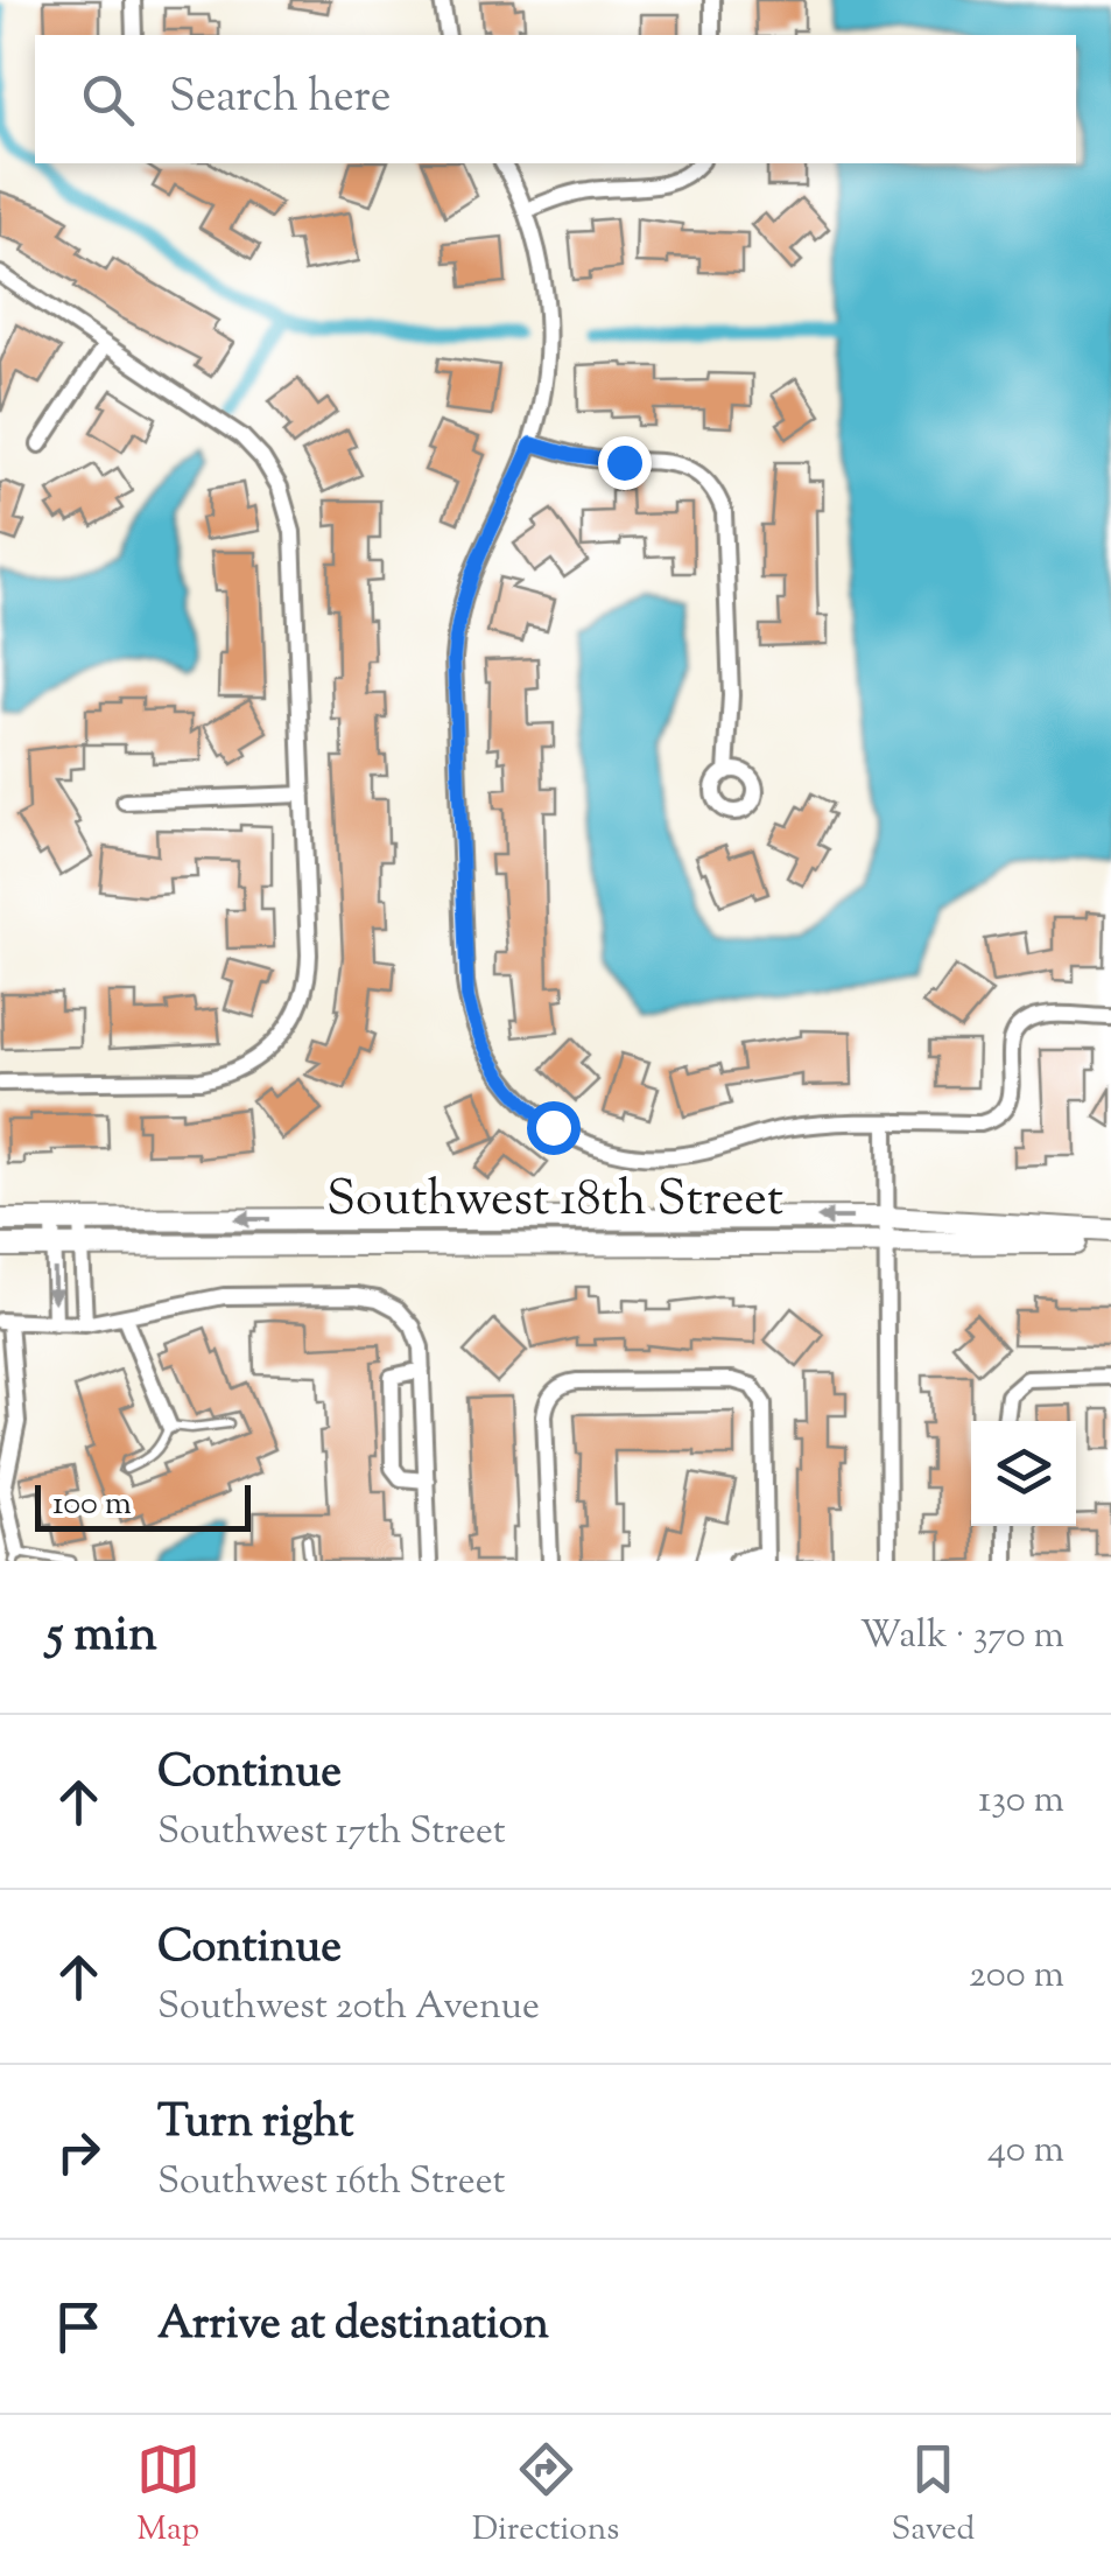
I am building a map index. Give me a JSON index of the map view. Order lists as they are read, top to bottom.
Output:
{
  "streets": {
    "main road": ["Southwest 18th Street"]
  },
  "scale_bar": "100 m",
  "page": {
    "search": "Search here",
    "scale": "100 m",
    "heading": ["5 min", "Walk · 370 m"],
    "list": [
      ["Continue", "Southwest 17th Street", "130 m"],
      ["Continue", "Southwest 20th Avenue", "200 m"],
      ["Turn right", "Southwest 16th Street", "40 m"],
      "Arrive at destination"
    ],
    "nav": ["Map", "Directions", "Saved"]
  }
}
